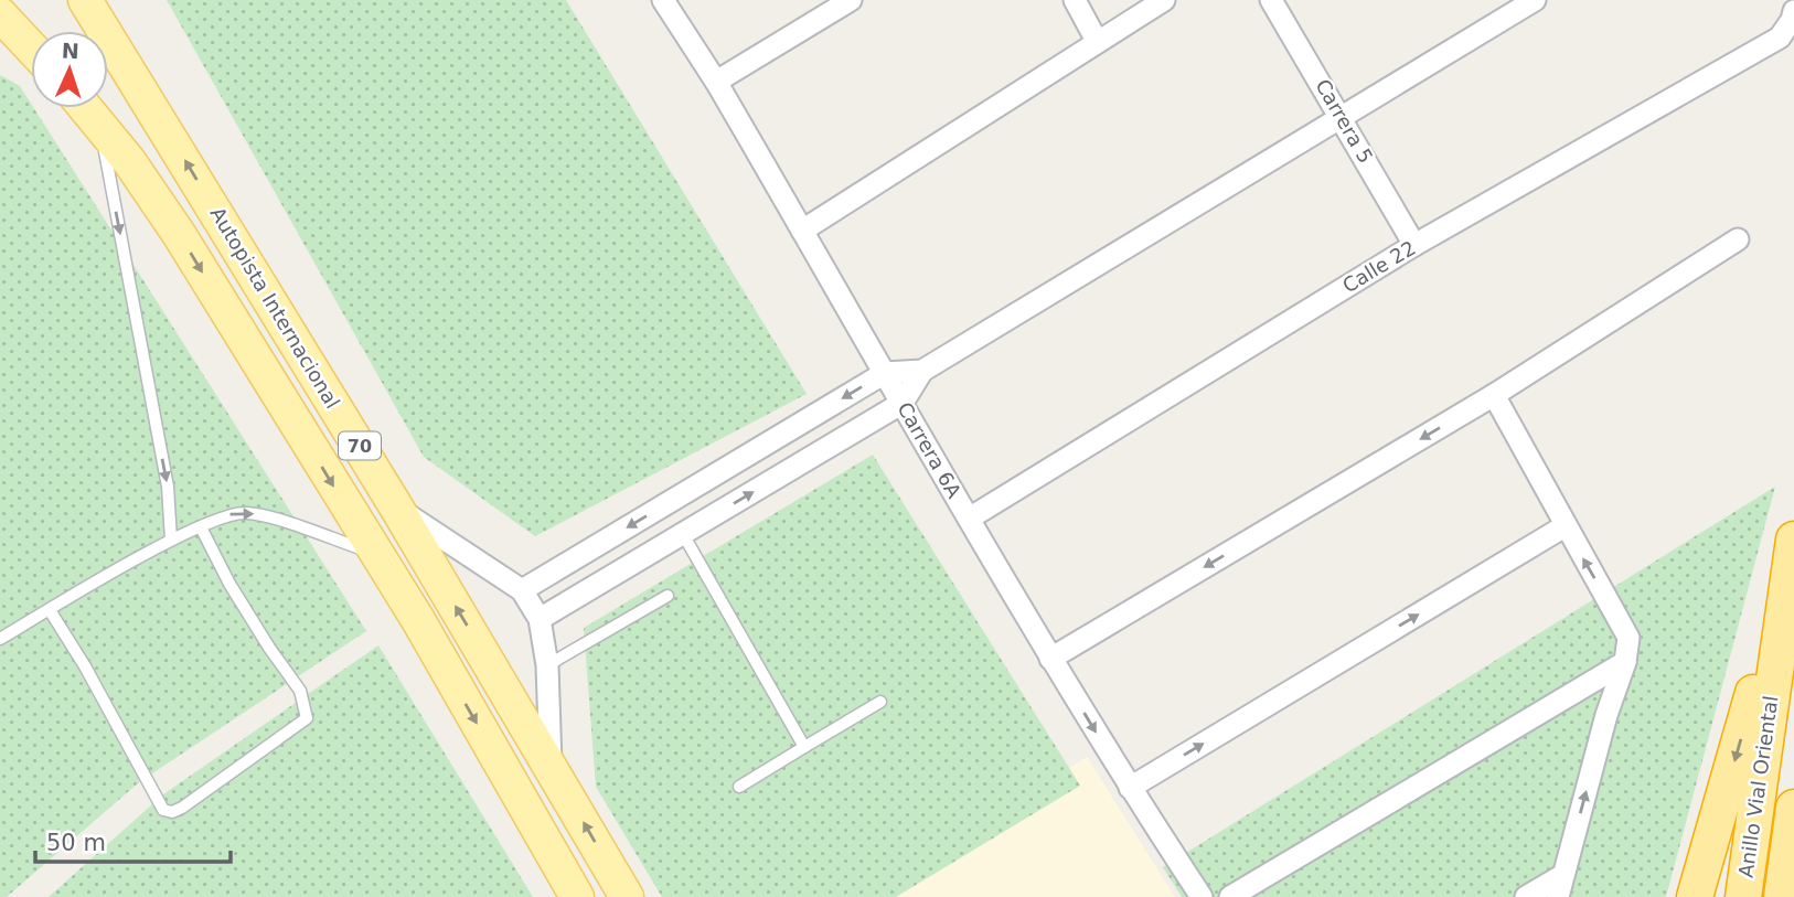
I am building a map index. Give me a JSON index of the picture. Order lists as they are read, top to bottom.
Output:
{
  "streets": {
    "highway": ["Anillo Vial Oriental"],
    "main road": ["Autopista Internacional", "70"],
    "street": ["Carrera 5", "Calle 22", "Carrera 6A"]
  },
  "crossings": [
    ["Carrera 5", "Calle 22"],
    ["Calle 22", "Carrera 6A"]
  ],
  "scale_bar": "50 m",
  "north": "top"
}
